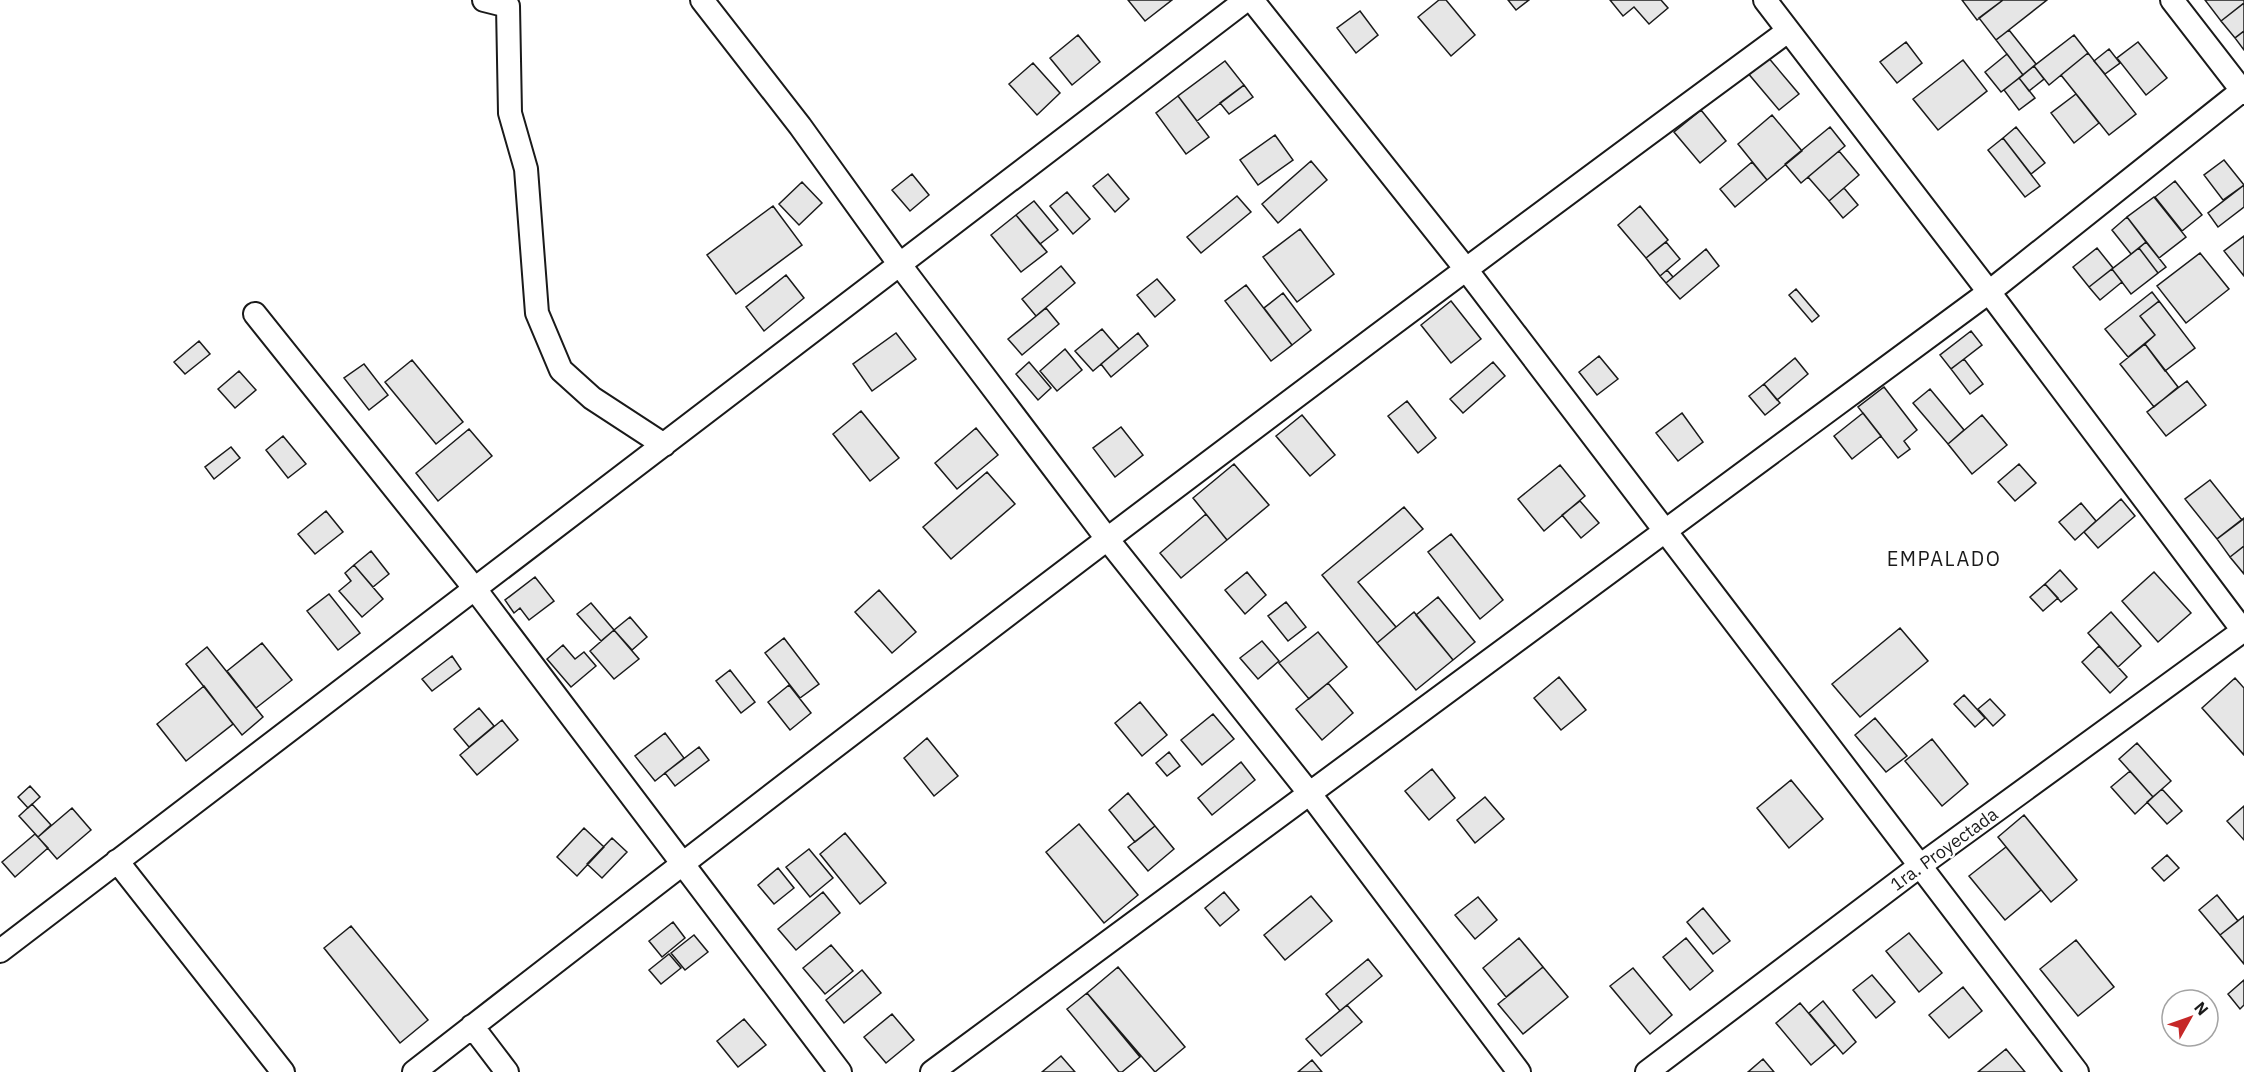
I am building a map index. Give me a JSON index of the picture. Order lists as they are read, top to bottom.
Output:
{
  "streets": {
    "street": ["1ra. Proyectada"]
  },
  "districts": ["EMPALADO"],
  "north": "top right"
}
